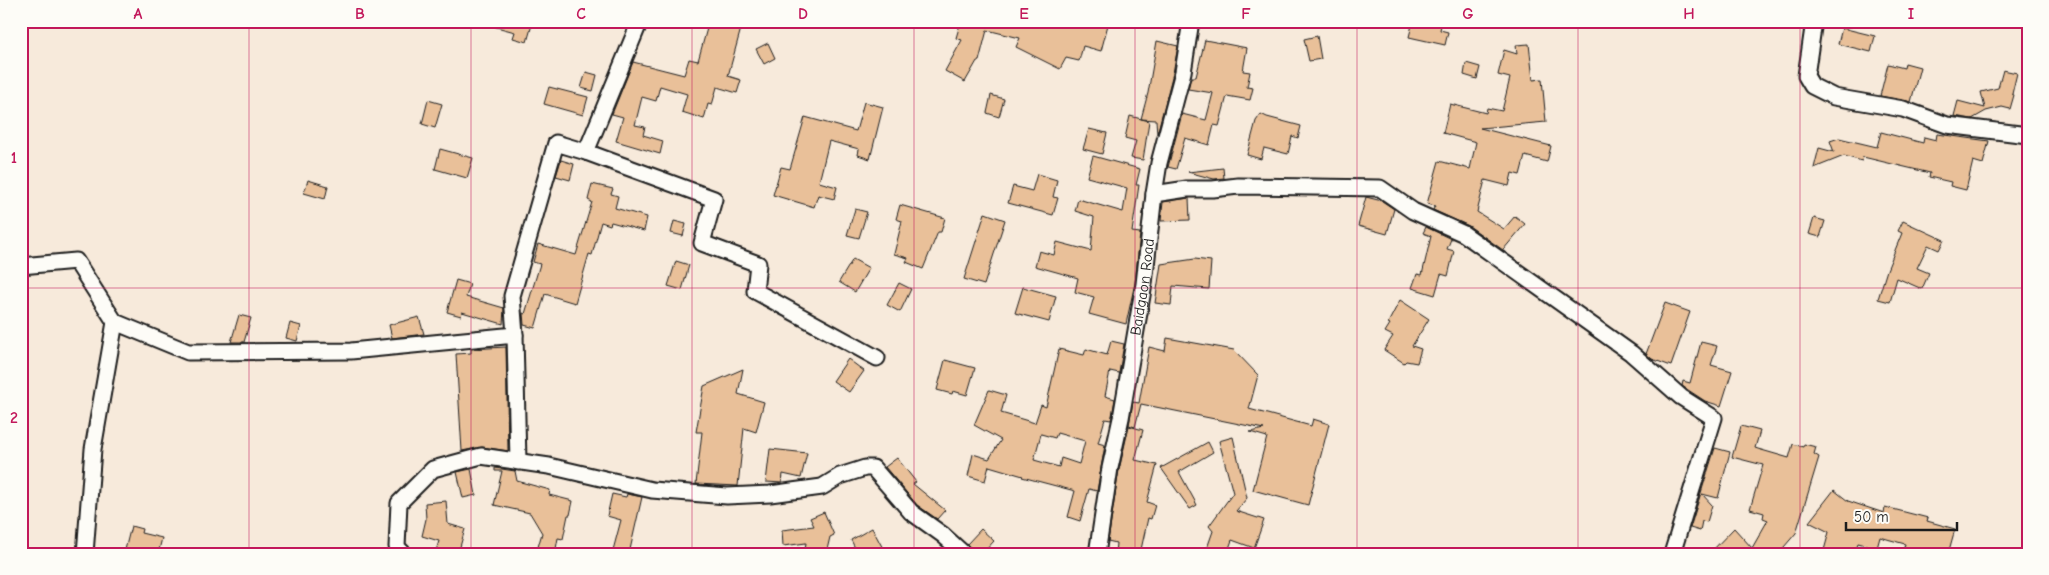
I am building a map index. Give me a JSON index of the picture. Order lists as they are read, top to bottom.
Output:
{
  "streets": {
    "street": ["Baidgaon Road"]
  },
  "scale_bar": "50 m",
  "grid": {
    "columns": [
      "A",
      "B",
      "C",
      "D",
      "E",
      "F",
      "G",
      "H",
      "I"
    ],
    "rows": ["1", "2"]
  }
}
